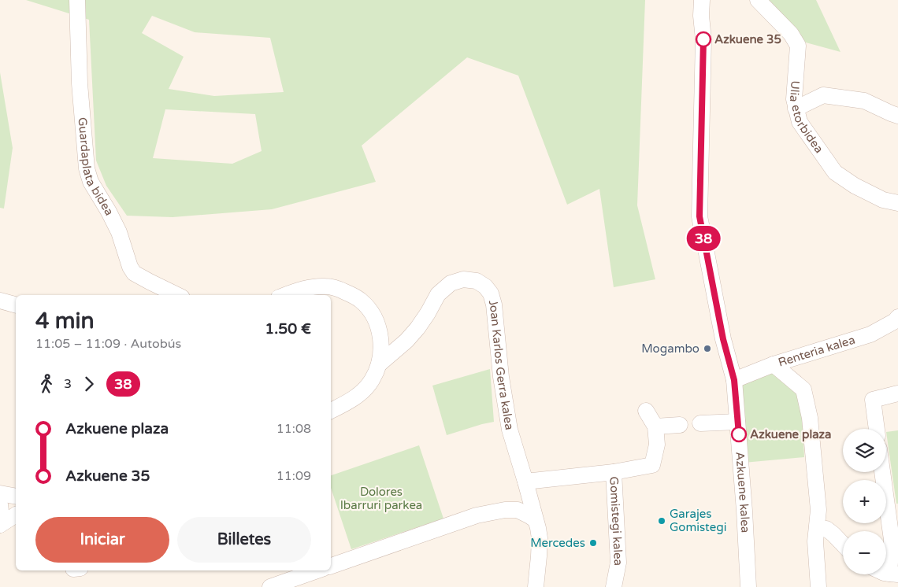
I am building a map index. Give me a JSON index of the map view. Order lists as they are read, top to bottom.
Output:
{
  "streets": {
    "street": [
      "Ulia etorbidea",
      "Guardaplata bidea",
      "Renteria kalea",
      "Joan Karlos Gerra kalea",
      "Azkuene kalea",
      "Gomistegi kalea"
    ]
  },
  "crossings": [
    ["Renteria kalea", "Azkuene kalea"],
    ["Joan Karlos Gerra kalea", "Gomistegi kalea"]
  ],
  "parks": ["Dolores Ibarruri parkea"],
  "places": [
    "Azkuene 35",
    "Mogambo",
    "Azkuene plaza",
    "Garajes Gomistegi",
    "Mercedes"
  ],
  "lines": ["bus line 38"],
  "page": {
    "on_map": "38",
    "heading": ["4 min", "11:05 – 11:09 · Autobús", "1.50 €"],
    "legs": ["3", "38"],
    "list": [
      {
        "name": "Azkuene plaza",
        "value": "11:08"
      },
      {
        "name": "Azkuene 35",
        "value": "11:09"
      }
    ],
    "map_buttons": ["+", "−"],
    "buttons": ["Iniciar", "Billetes"]
  }
}
